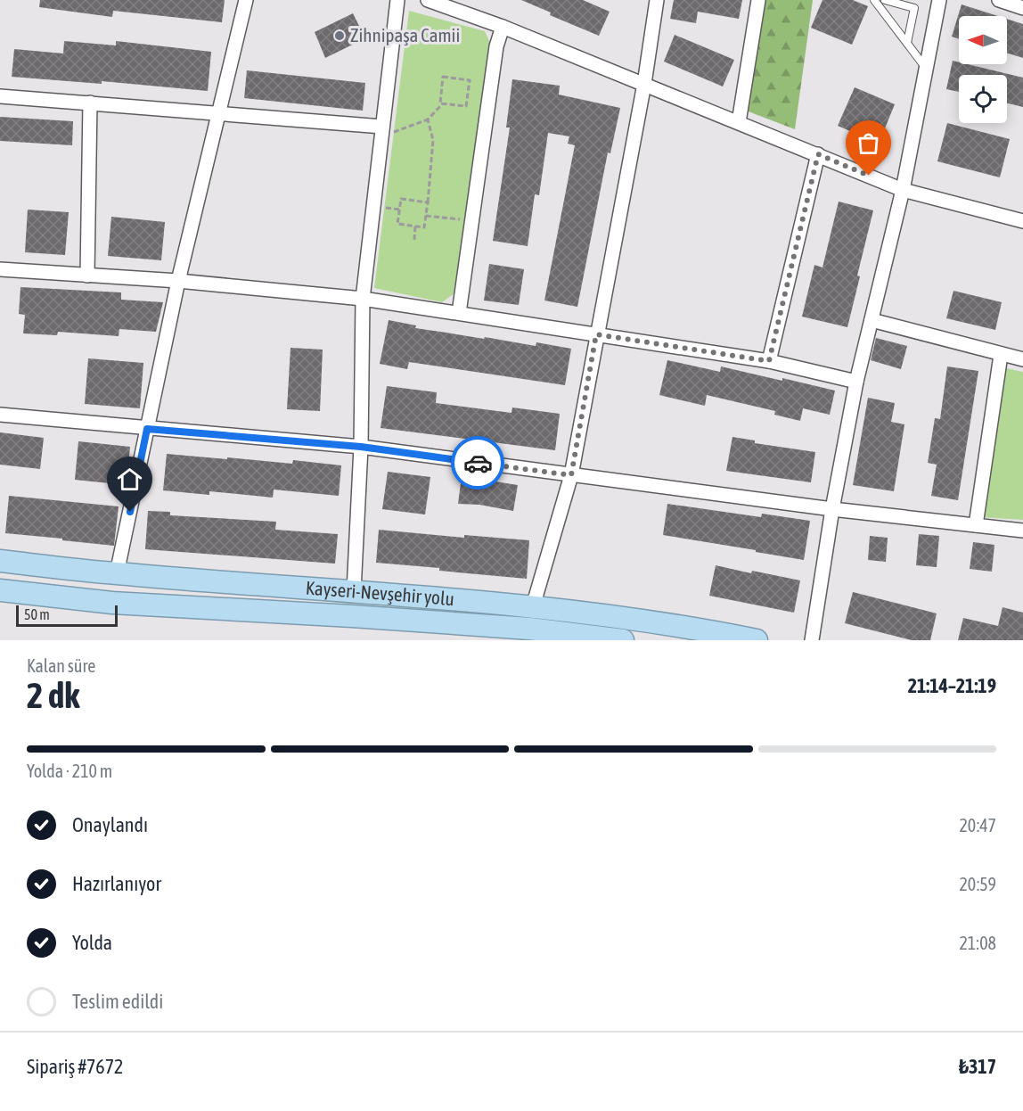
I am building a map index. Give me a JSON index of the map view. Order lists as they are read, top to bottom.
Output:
{
  "streets": {
    "highway": ["Kayseri-Nevşehir yolu"]
  },
  "places": ["Zihnipaşa Camii"],
  "scale_bar": "50 m",
  "north": "left",
  "page": {
    "scale": "50 m",
    "heading": ["2 dk", "Kalan süre", "21:14–21:19"],
    "panel": ["Sipariş #7672", "₺317"],
    "bar": "Yolda · 210 m",
    "list": [
      ["Onaylandı", "20:47"],
      ["Hazırlanıyor", "20:59"],
      ["Yolda", "21:08"],
      "Teslim edildi"
    ]
  }
}
